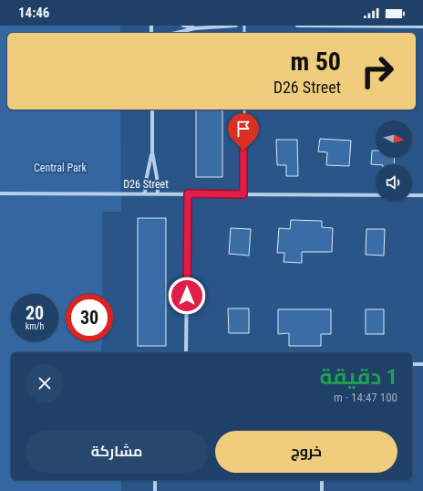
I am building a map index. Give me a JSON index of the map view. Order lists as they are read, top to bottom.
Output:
{
  "streets": {
    "street": ["D26 Street"]
  },
  "parks": ["Central Park"],
  "north": "right",
  "page": {
    "status": "14:46",
    "turn": ["50 m", "D26 Street"],
    "speed": "20 km/h",
    "limit": "30",
    "heading": ["1 دقيقة", "100 m · 14:47"],
    "buttons": ["خروج", "مشاركة"]
  }
}
